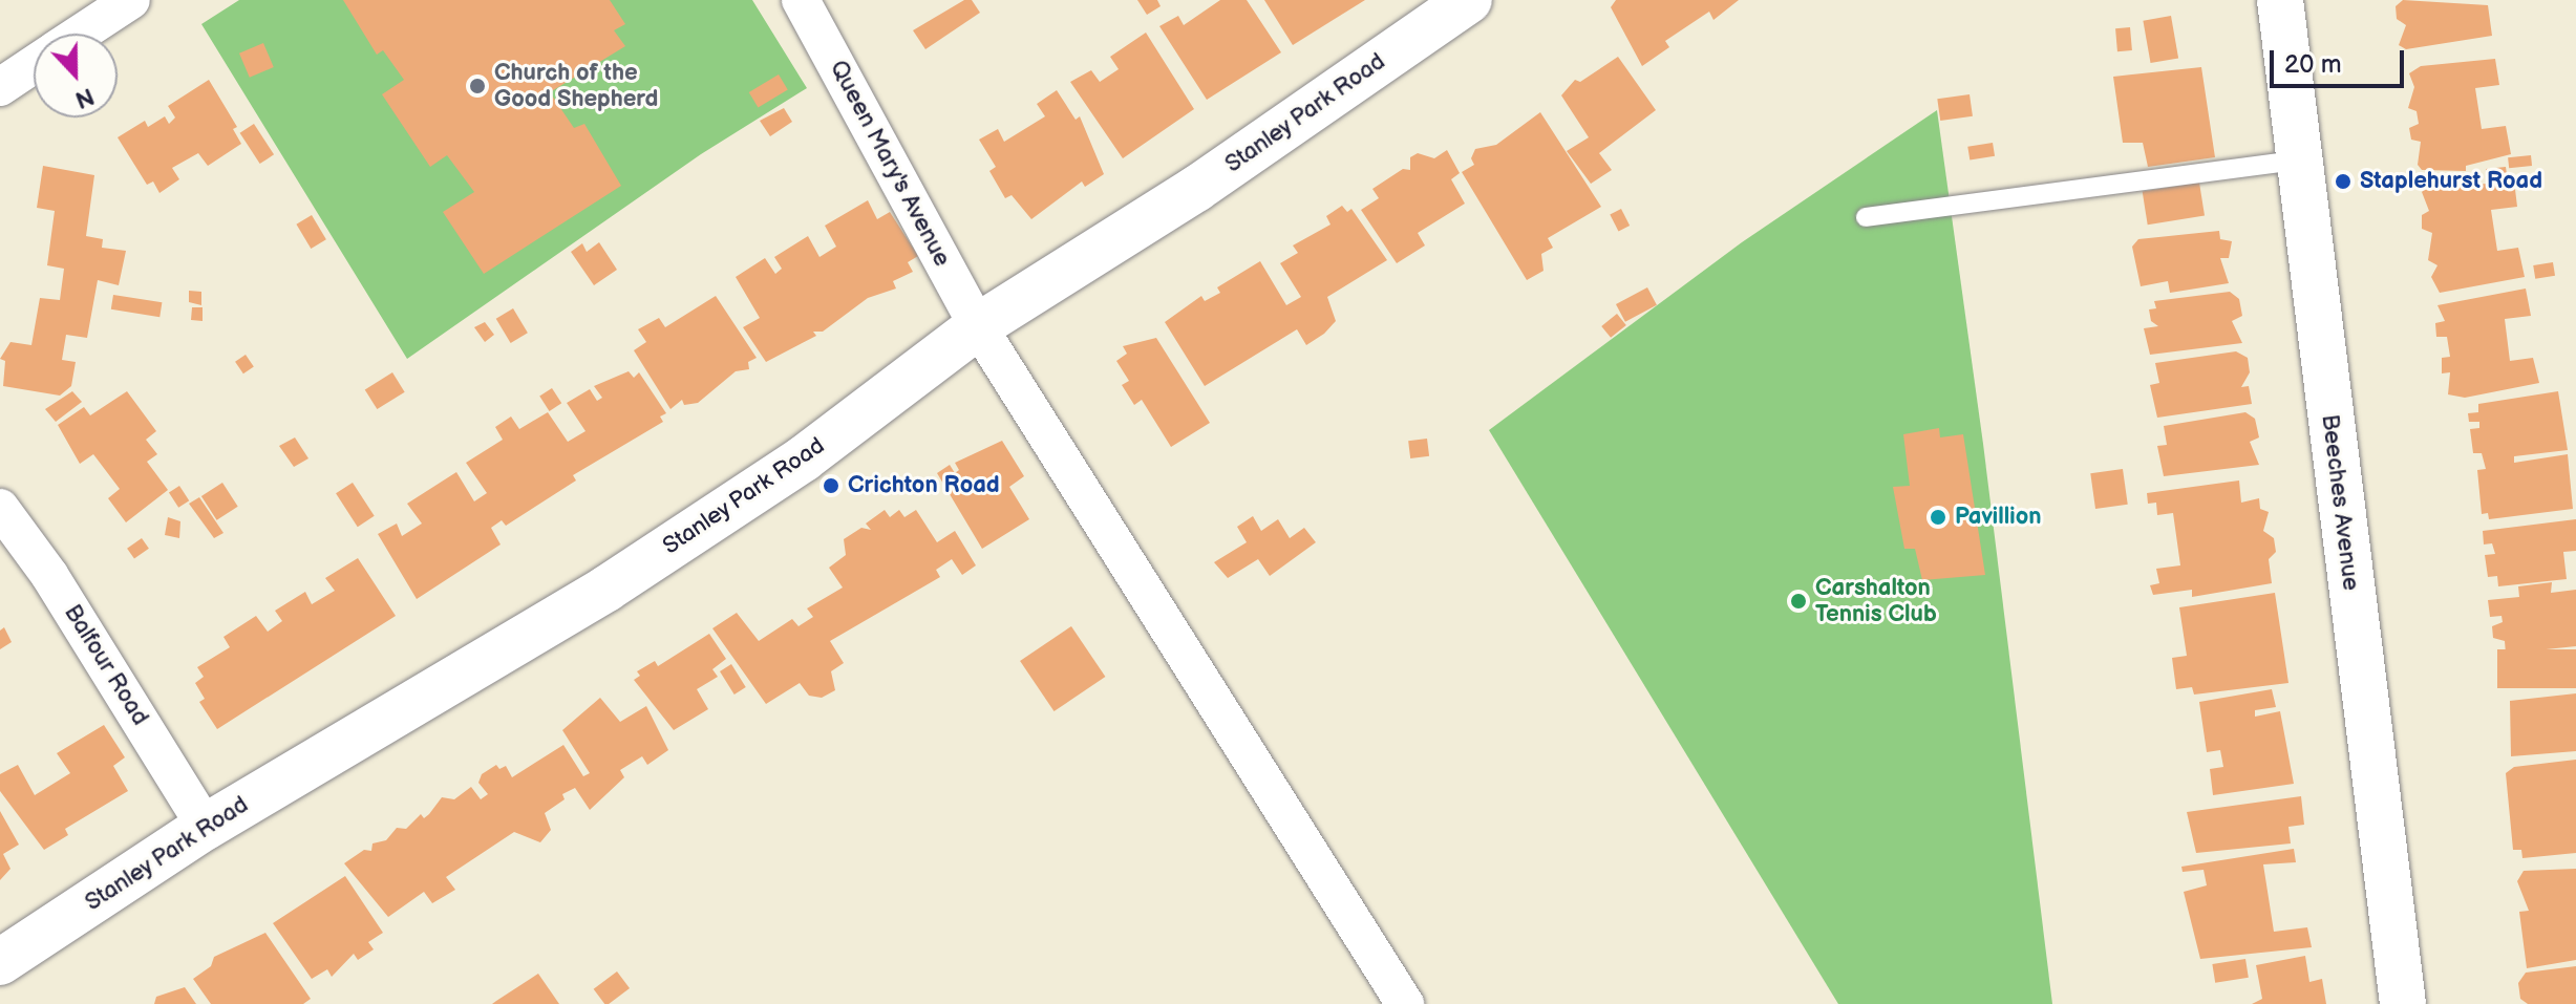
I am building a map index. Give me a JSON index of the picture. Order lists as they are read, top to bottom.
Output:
{
  "streets": {
    "street": [
      "Stanley Park Road",
      "Queen Mary's Avenue",
      "Beeches Avenue",
      "Balfour Road"
    ]
  },
  "crossings": [
    ["Stanley Park Road", "Queen Mary's Avenue"],
    ["Stanley Park Road", "Balfour Road"]
  ],
  "places": [
    "Church of the Good Shepherd",
    "Staplehurst Road",
    "Crichton Road",
    "Pavillion",
    "Carshalton Tennis Club"
  ],
  "scale_bar": "20 m",
  "north": "bottom"
}
